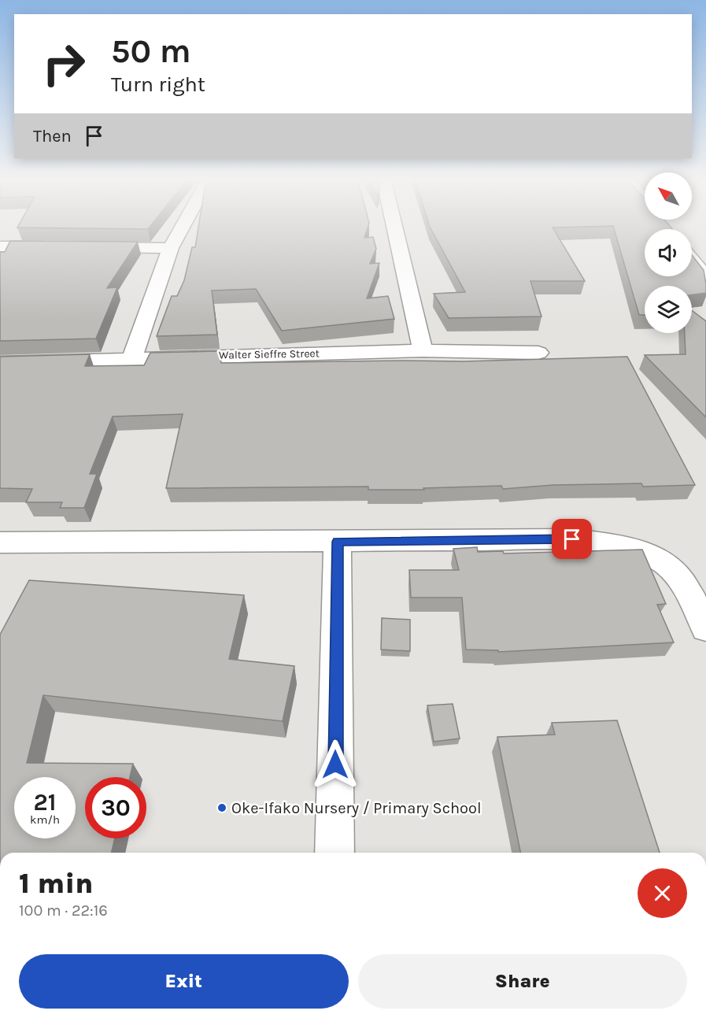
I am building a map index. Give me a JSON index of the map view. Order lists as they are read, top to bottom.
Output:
{
  "streets": {
    "street": ["Walter Sieffre Street"]
  },
  "places": ["Oke-Ifako Nursery / Primary School"],
  "north": "top left",
  "page": {
    "turn": ["50 m", "Turn right"],
    "then": "Then",
    "speed": "21 km/h",
    "limit": "30",
    "heading": ["1 min", "100 m · 22:16"],
    "buttons": ["Exit", "Share"]
  }
}
